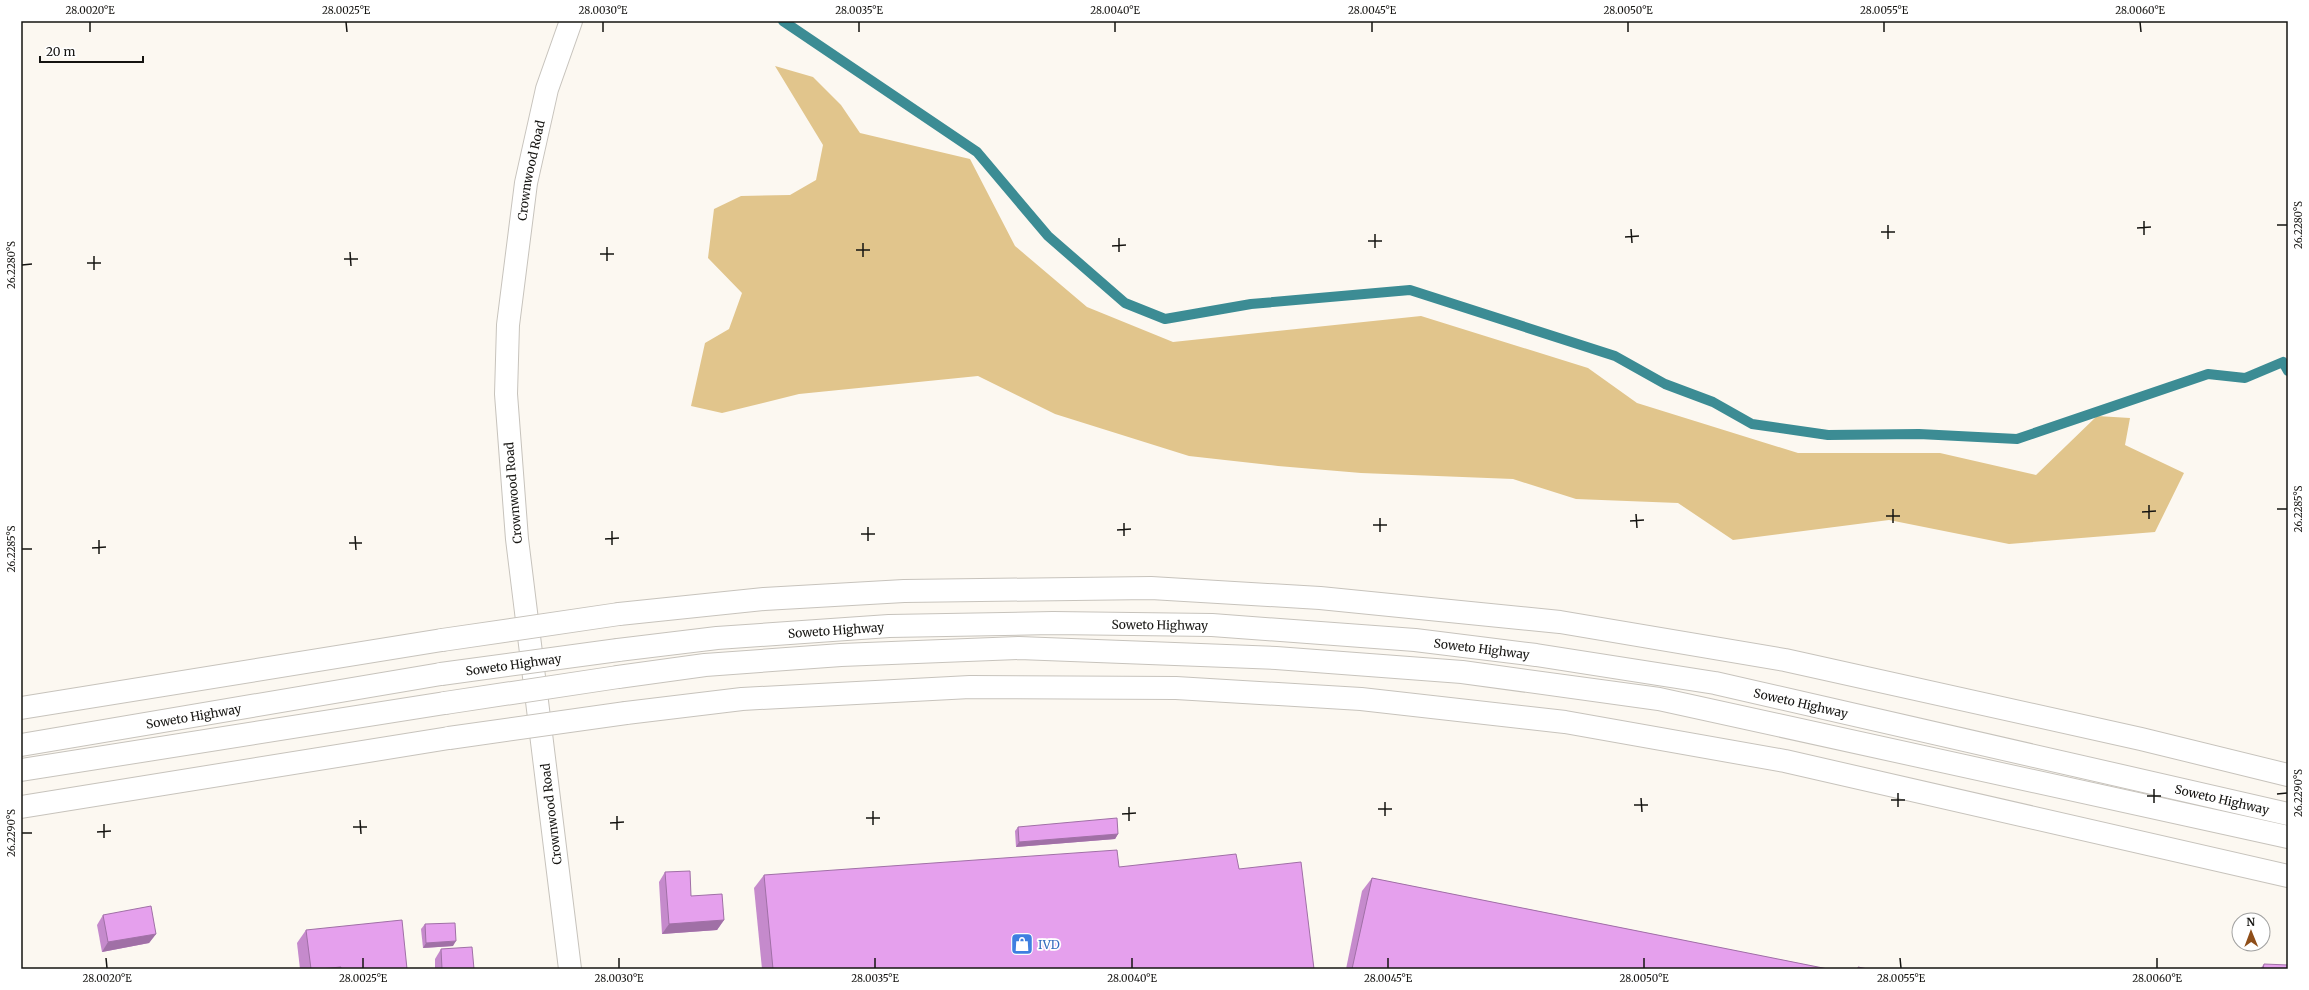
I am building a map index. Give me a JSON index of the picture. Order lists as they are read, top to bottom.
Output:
{
  "streets": {
    "main road": ["Crownwood Road", "Soweto Highway"]
  },
  "places": {
    "shop": ["IVD"]
  },
  "scale_bar": "20 m",
  "north": "top",
  "coordinates": [
    "28.0020°E",
    "28.0025°E",
    "28.0030°E",
    "28.0035°E",
    "28.0040°E",
    "28.0045°E",
    "28.0050°E",
    "28.0055°E",
    "28.0060°E",
    "26.2280°S",
    "26.2285°S",
    "26.2290°S"
  ]
}
